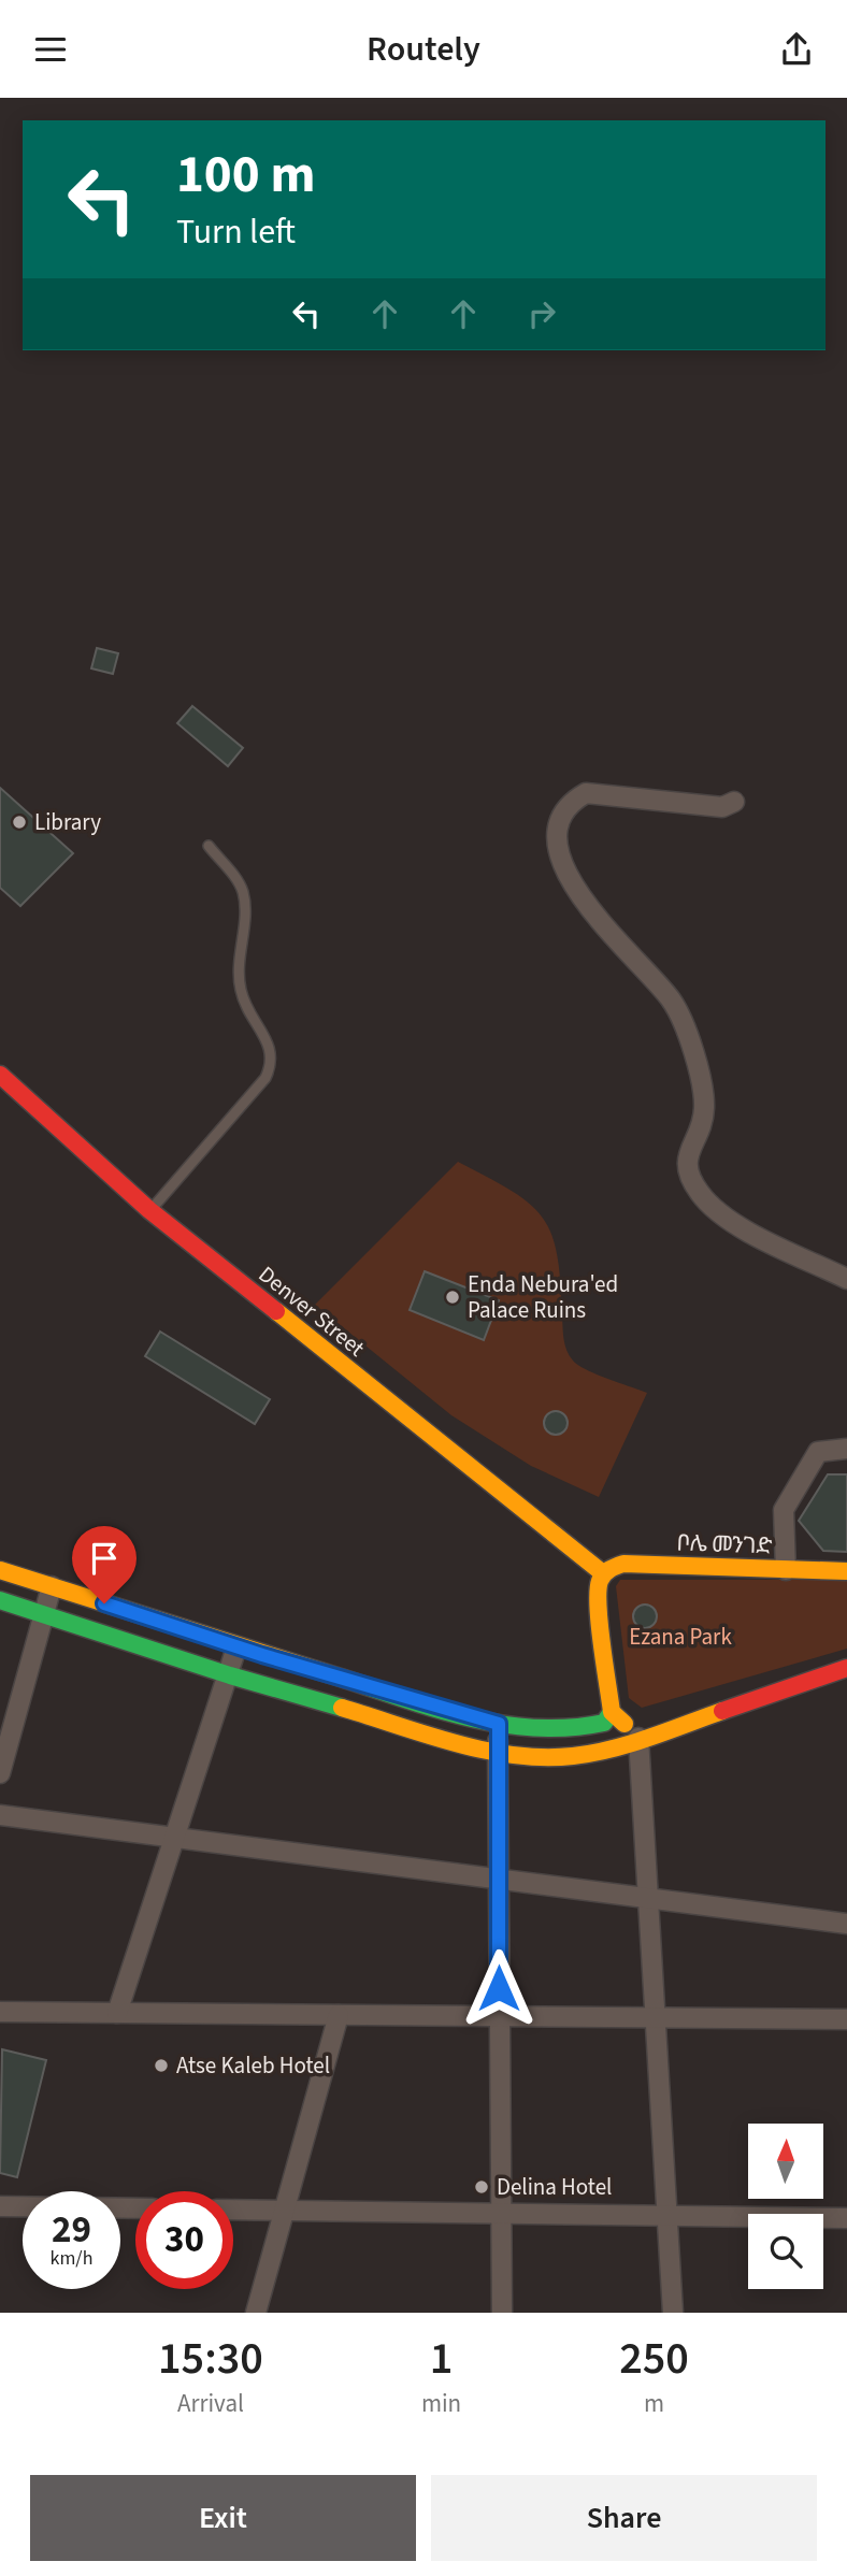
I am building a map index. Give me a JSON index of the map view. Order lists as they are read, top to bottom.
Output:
{
  "streets": {
    "main road": ["Denver Street", "ቦሌ መንገድ"]
  },
  "crossings": [
    ["Denver Street", "ቦሌ መንገድ"]
  ],
  "parks": ["Ezana Park"],
  "places": [
    "Library",
    "Enda Nebura'ed Palace Ruins",
    "Atse Kaleb Hotel",
    "Delina Hotel"
  ],
  "north": "top",
  "page": {
    "header": "Routely",
    "turn": ["100 m", "Turn left"],
    "speed": "29 km/h",
    "limit": "30",
    "eta": [
      "15:30",
      "Arrival",
      "1",
      "min",
      "250",
      "m"
    ],
    "buttons": ["Exit", "Share"]
  }
}
